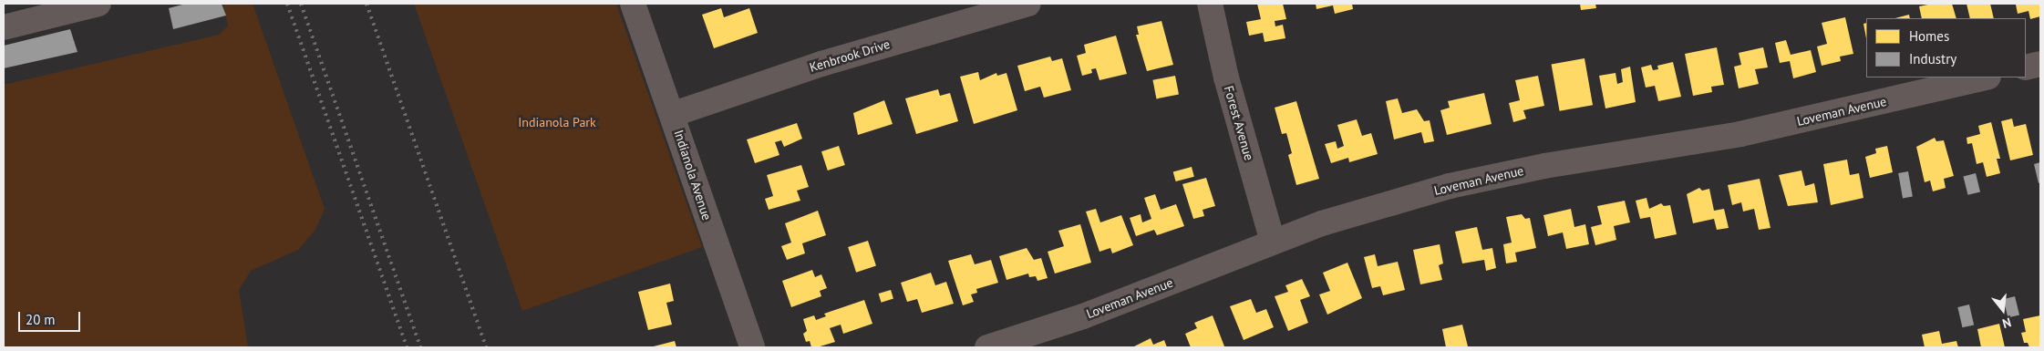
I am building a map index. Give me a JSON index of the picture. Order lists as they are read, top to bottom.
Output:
{
  "streets": {
    "street": [
      "Kenbrook Drive",
      "Loveman Avenue",
      "Forest Avenue",
      "Indianola Avenue"
    ]
  },
  "crossings": [
    ["Kenbrook Drive", "Indianola Avenue"],
    ["Loveman Avenue", "Forest Avenue"]
  ],
  "parks": ["Indianola Park"],
  "legend": ["Homes", "Industry"],
  "scale_bar": "20 m",
  "north": "bottom"
}
